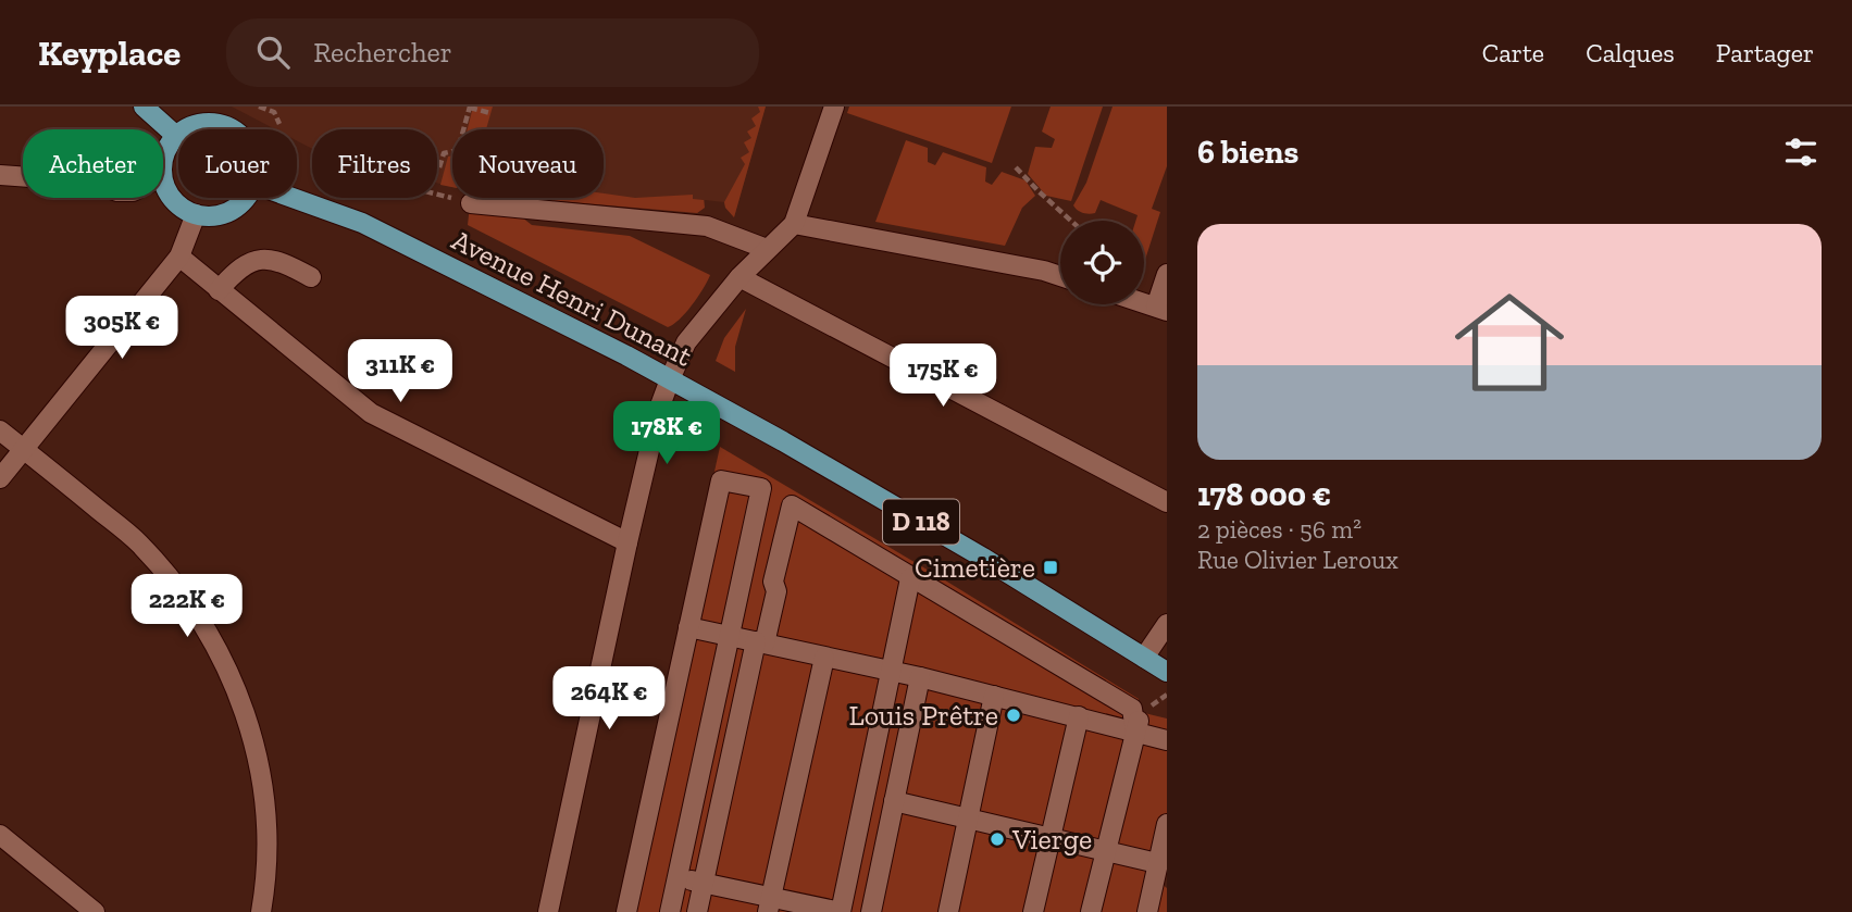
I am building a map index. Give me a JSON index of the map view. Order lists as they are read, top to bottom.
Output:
{
  "streets": {
    "main road": ["Avenue Henri Dunant", "D 118"]
  },
  "places": {
    "transit": ["Cimetière"],
    "other": ["Louis Prêtre", "Vierge"]
  },
  "page": {
    "header": "Keyplace",
    "search": "Rechercher",
    "nav": ["Carte", "Calques", "Partager"],
    "heading": "6 biens",
    "chip": [
      "Acheter",
      "Louer",
      "Filtres",
      "Nouveau"
    ],
    "list": [
      {
        "name": "178 000 €",
        "note": "2 pièces · 56 m² · Rue Olivier Leroux"
      }
    ],
    "price": [
      "305K €",
      "311K €",
      "175K €",
      "178K €",
      "222K €",
      "264K €"
    ]
  }
}
